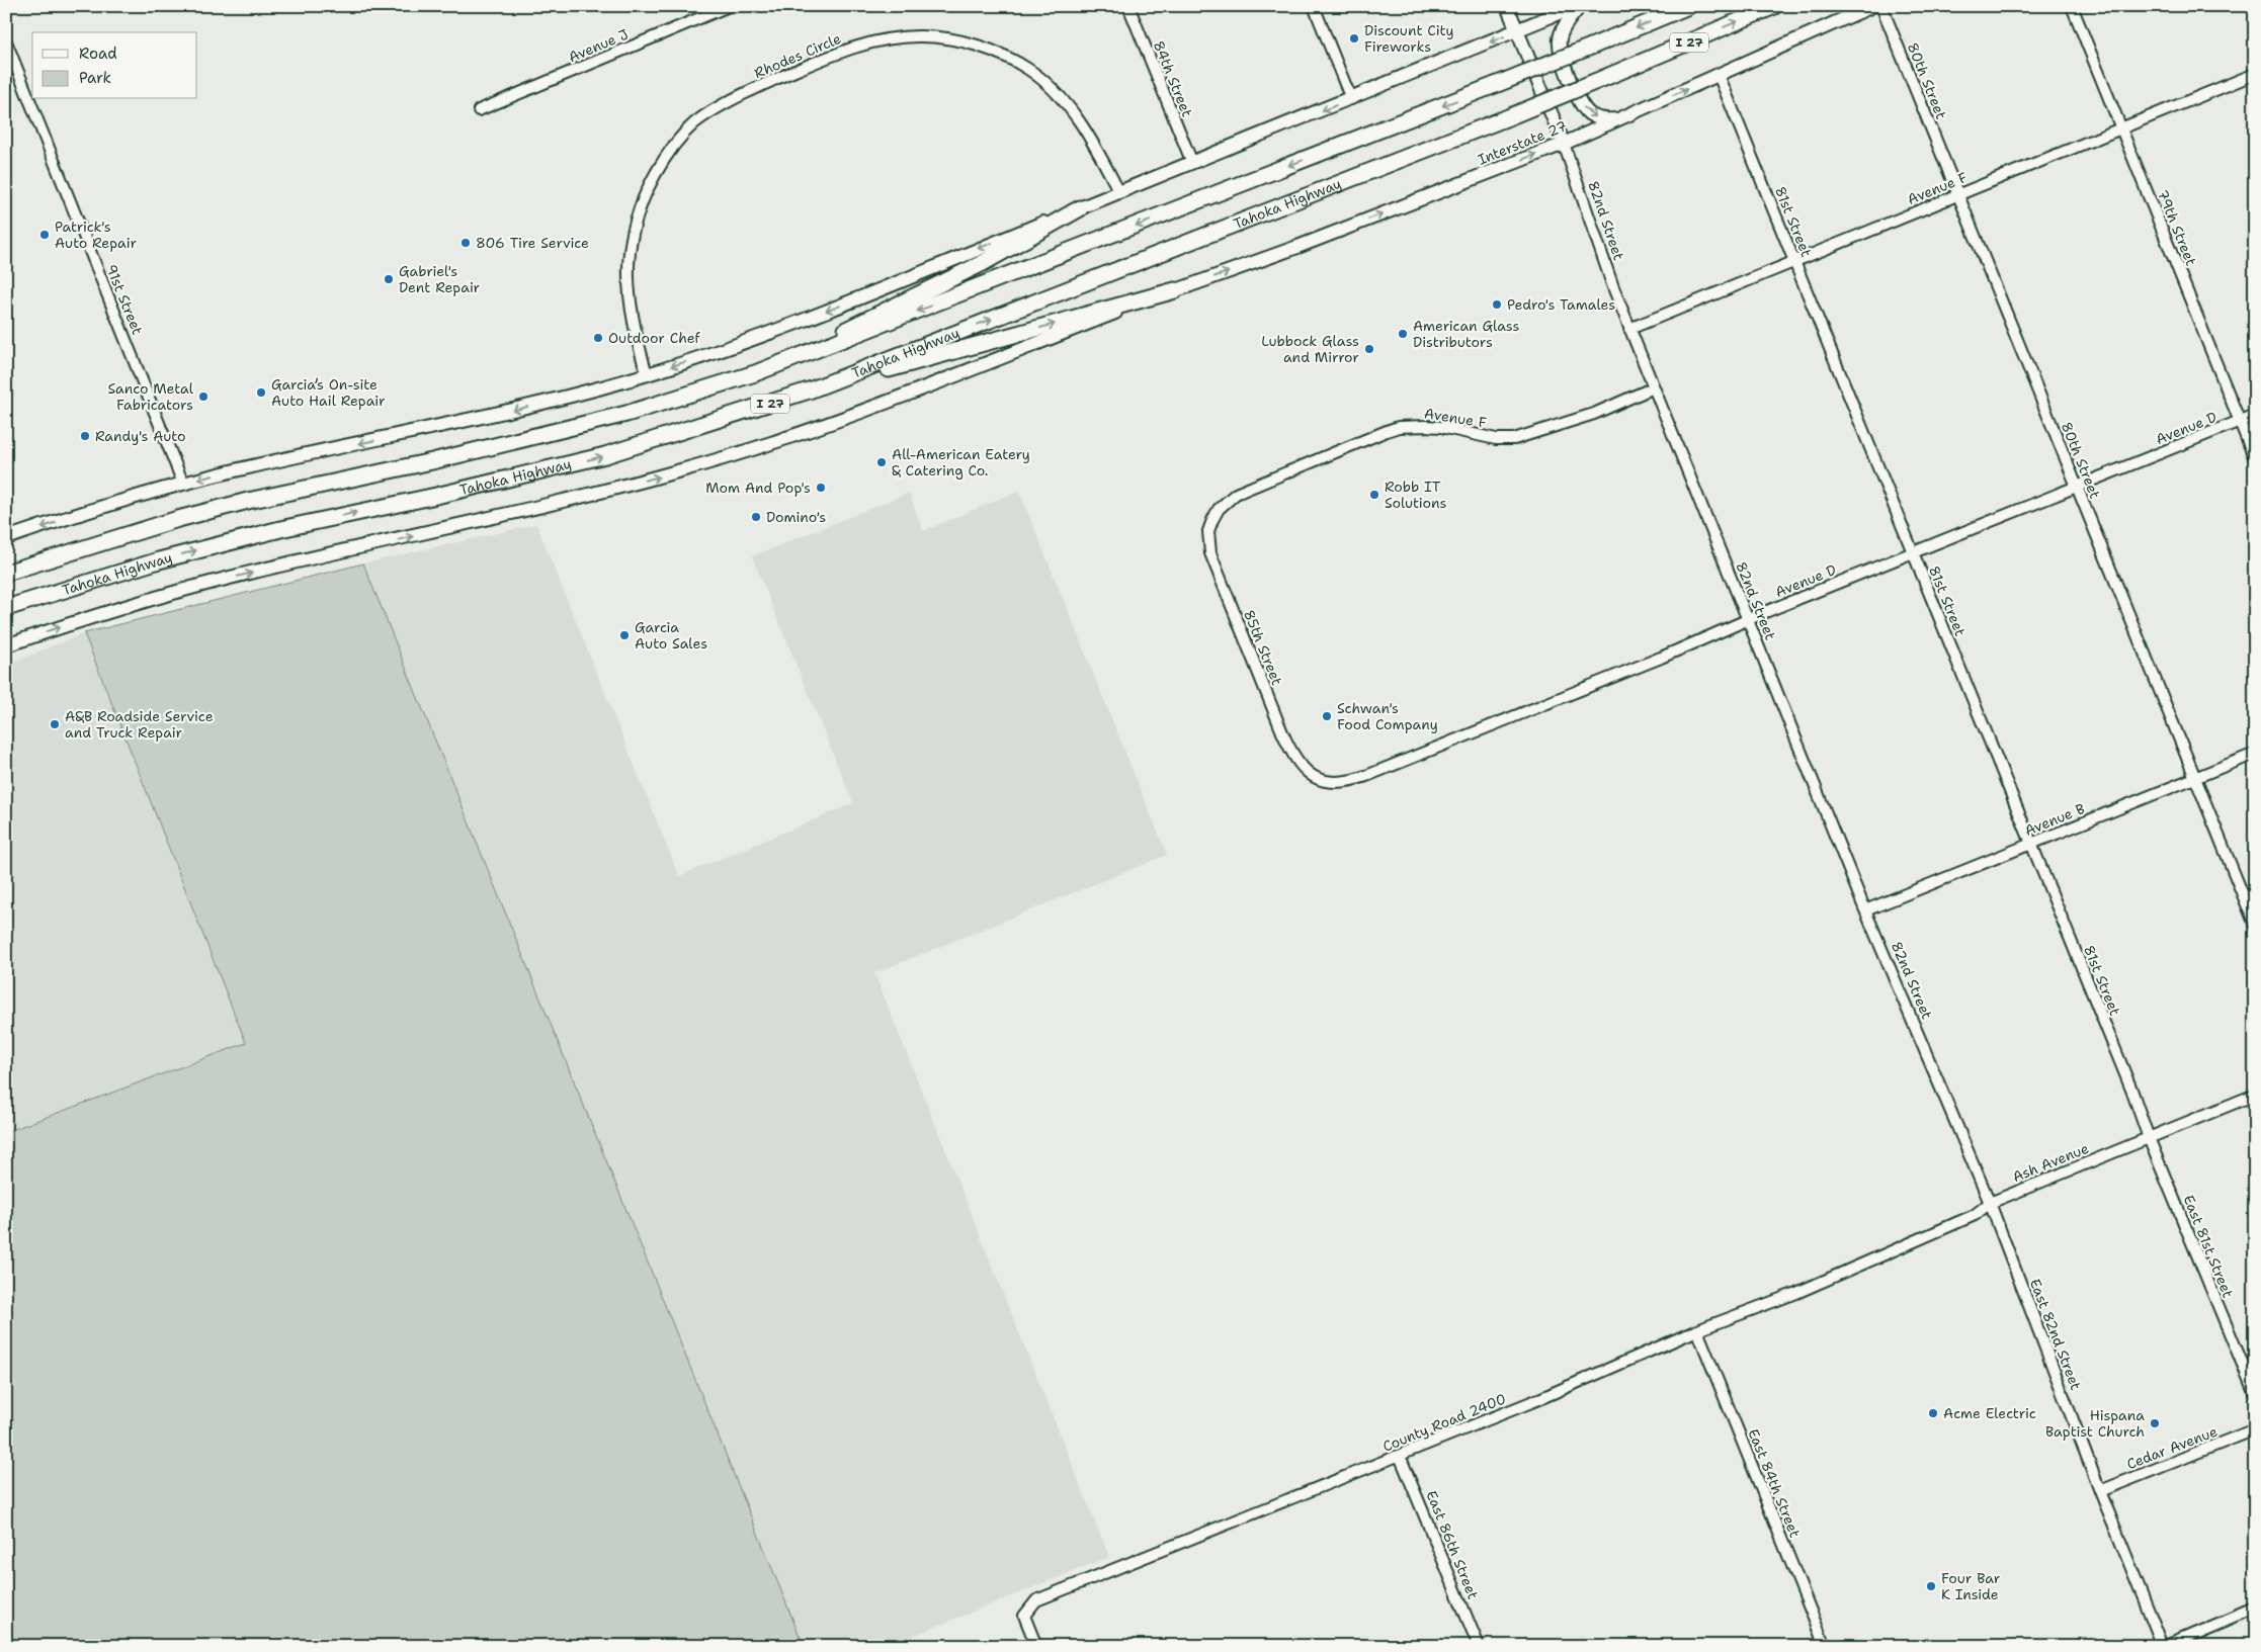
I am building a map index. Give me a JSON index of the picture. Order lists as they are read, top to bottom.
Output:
{
  "streets": {
    "highway": ["I 27", "Tahoka Highway"],
    "main road": ["Interstate 27", "82nd Street"],
    "street": [
      "Avenue J",
      "Rhodes Circle",
      "84th Street",
      "80th Street",
      "Avenue F",
      "81st Street",
      "79th Street",
      "91st Street",
      "Avenue D",
      "85th Street",
      "Avenue B",
      "Ash Avenue",
      "East 81st Street",
      "East 82nd Street",
      "County Road 2400",
      "Cedar Avenue",
      "East 84th Street",
      "East 86th Street"
    ]
  },
  "crossings": [
    ["80th Street", "Avenue F"],
    ["80th Street", "Avenue D"],
    ["80th Street", "Avenue B"],
    ["Interstate 27", "82nd Street"],
    ["Interstate 27", "81st Street"],
    ["Avenue F", "82nd Street"],
    ["Avenue F", "81st Street"],
    ["Avenue F", "79th Street"],
    ["Avenue F", "85th Street"],
    ["82nd Street", "Avenue D"],
    ["82nd Street", "Avenue B"],
    ["82nd Street", "Ash Avenue"],
    ["82nd Street", "East 82nd Street"],
    ["81st Street", "Avenue D"],
    ["81st Street", "Avenue B"],
    ["81st Street", "Ash Avenue"],
    ["81st Street", "East 81st Street"],
    ["79th Street", "Avenue D"],
    ["Avenue D", "85th Street"],
    ["Ash Avenue", "East 81st Street"],
    ["Ash Avenue", "East 82nd Street"],
    ["Ash Avenue", "County Road 2400"],
    ["East 82nd Street", "Cedar Avenue"],
    ["County Road 2400", "East 84th Street"],
    ["County Road 2400", "East 86th Street"]
  ],
  "one_way": ["Interstate 27"],
  "places": [
    "Discount City Fireworks",
    "Patrick's Auto Repair",
    "806 Tire Service",
    "Gabriel's Dent Repair",
    "Pedro's Tamales",
    "American Glass Distributors",
    "Outdoor Chef",
    "Lubbock Glass and Mirror",
    "Garcia’s On-site Auto Hail Repair",
    "Sanco Metal Fabricators",
    "Randy's Auto",
    "All-American Eatery & Catering Co.",
    "Mom And Pop's",
    "Robb IT Solutions",
    "Domino's",
    "Garcia Auto Sales",
    "Schwan's Food Company",
    "A&B Roadside Service and Truck Repair",
    "Acme Electric",
    "Hispana Baptist Church",
    "Four Bar K Inside"
  ],
  "legend": ["Road", "Park"]
}
